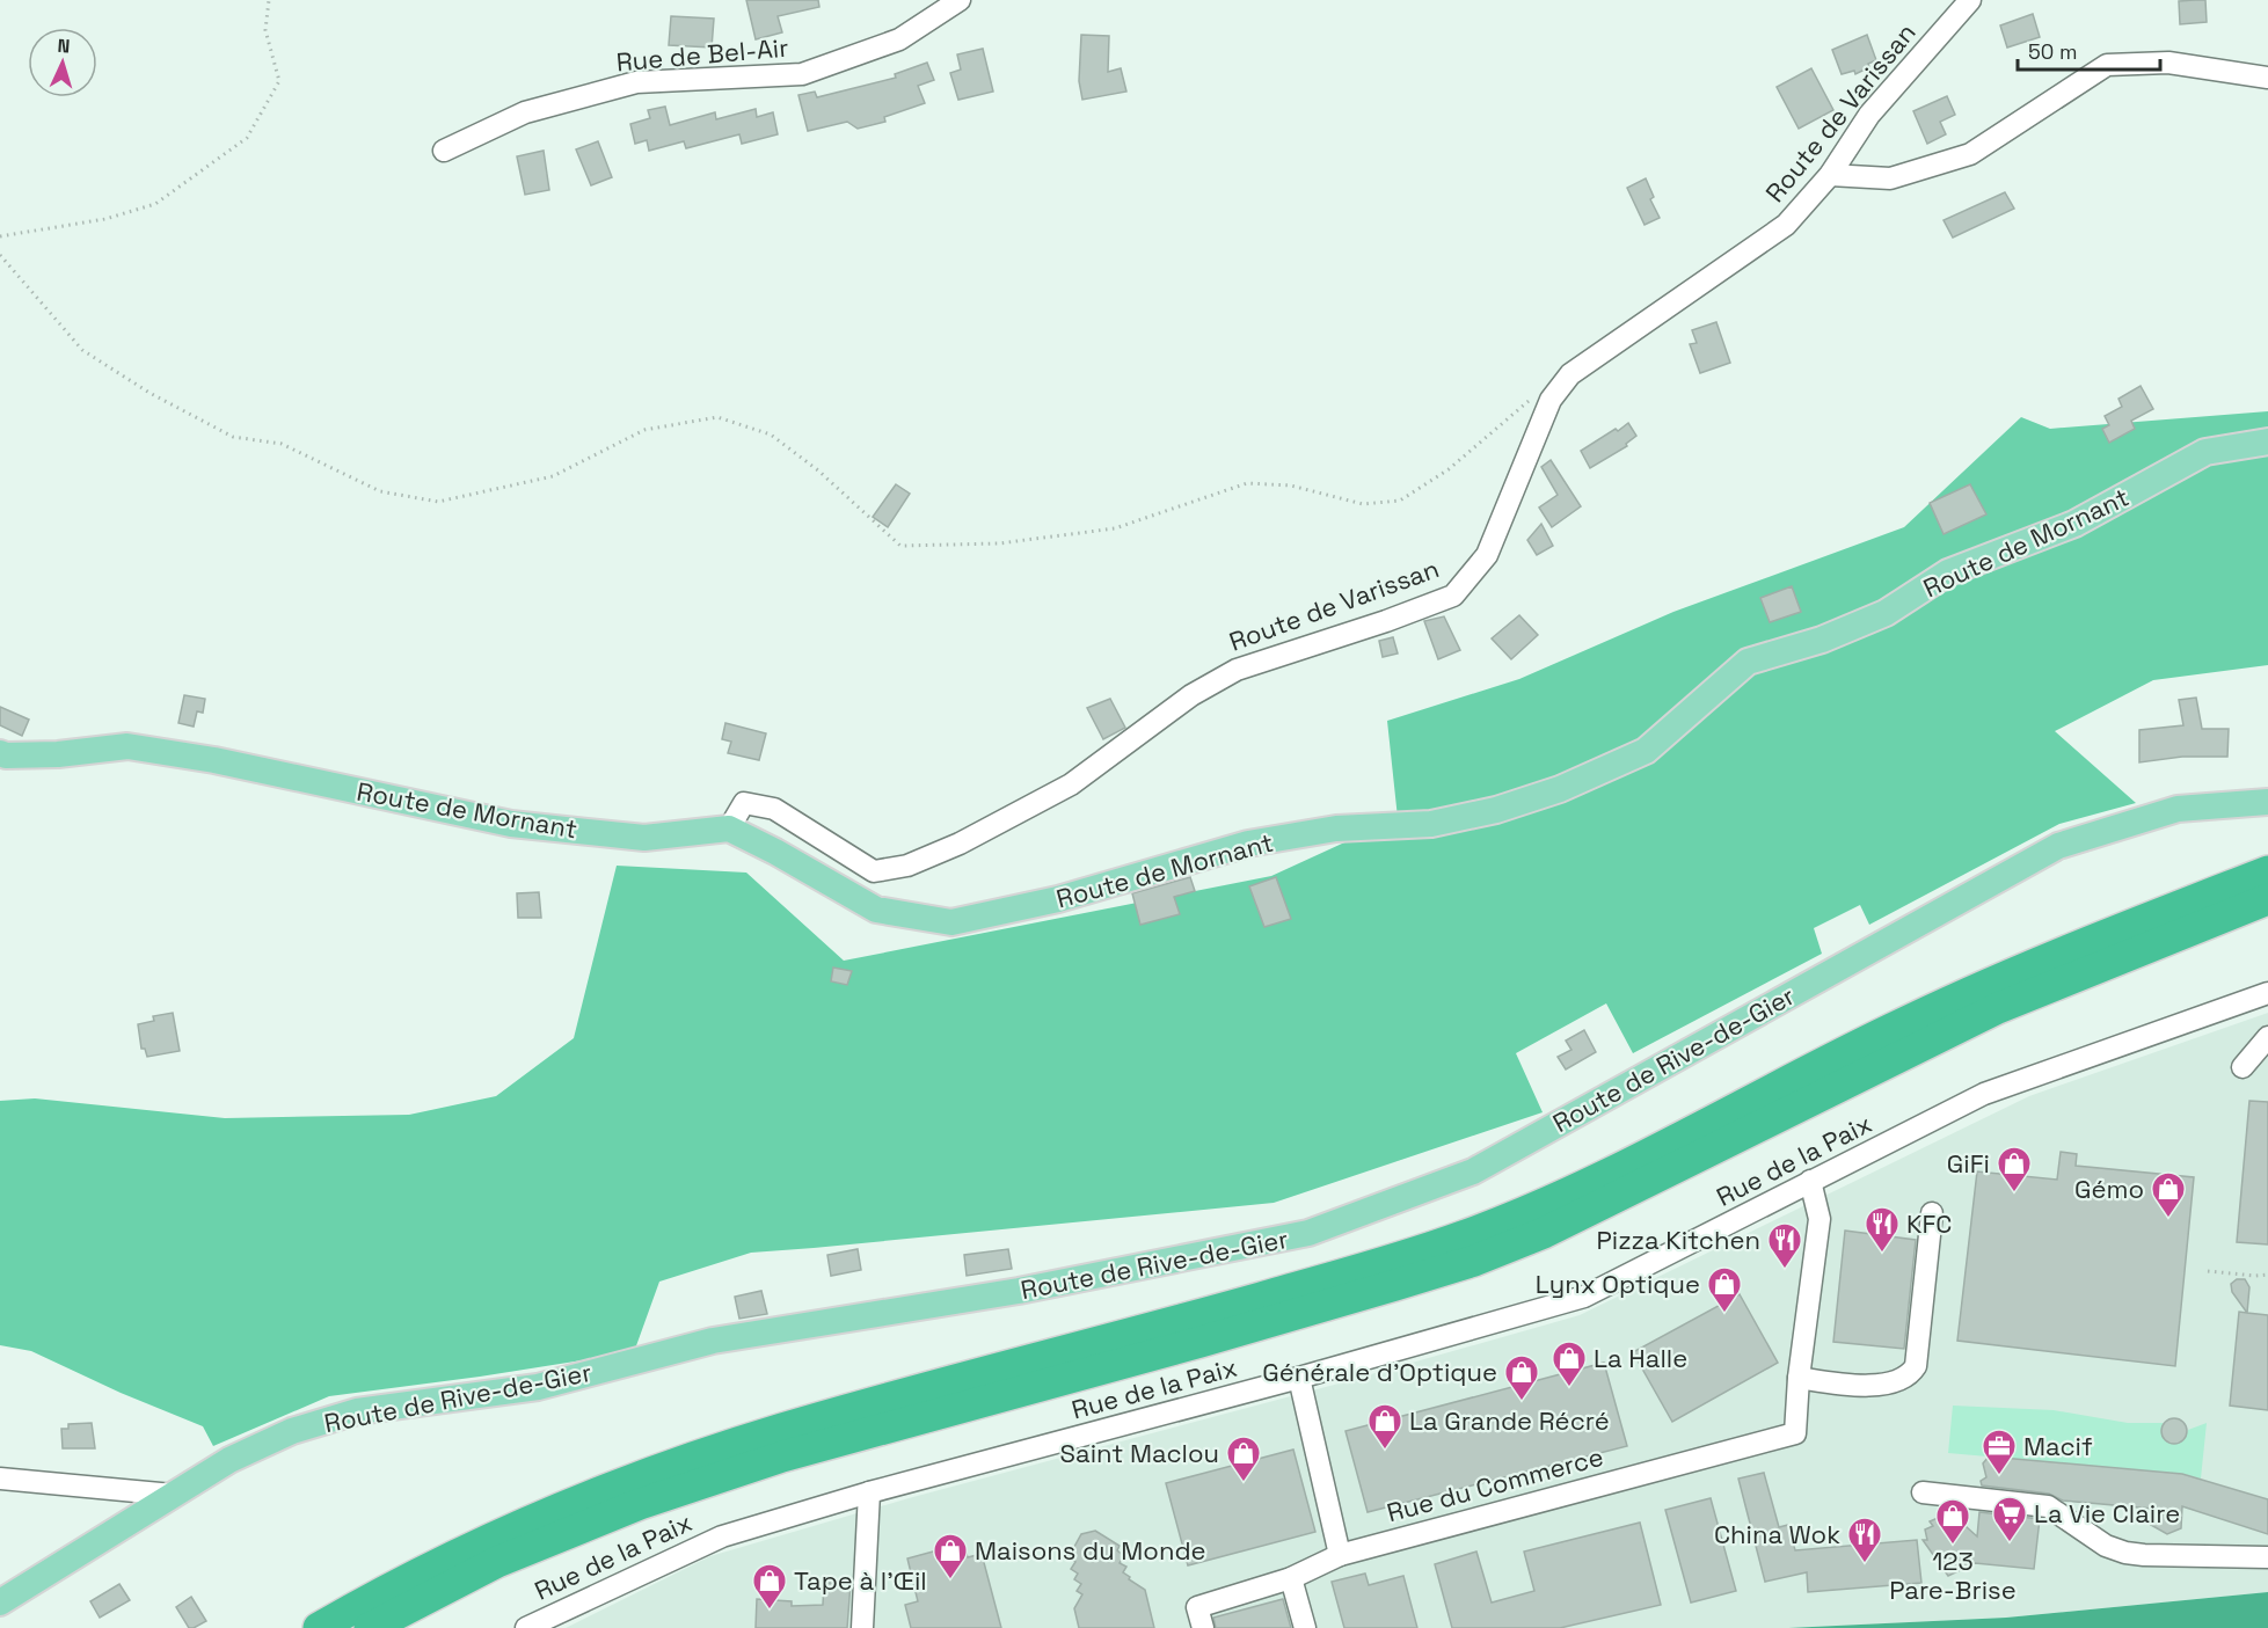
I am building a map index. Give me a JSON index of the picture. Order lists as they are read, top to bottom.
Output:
{
  "streets": {
    "main road": ["Route de Mornant", "Route de Rive-de-Gier"],
    "street": [
      "Rue de Bel-Air",
      "Route de Varissan",
      "Rue de la Paix",
      "Rue du Commerce"
    ]
  },
  "crossings": [
    ["Route de Varissan", "Route de Mornant"],
    ["Rue de la Paix", "Rue du Commerce"]
  ],
  "places": {
    "shop": [
      "GiFi",
      "Gémo",
      "Lynx Optique",
      "La Halle",
      "Générale d'Optique",
      "La Grande Récré",
      "Saint Maclou",
      "123 Pare-Brise",
      "Maisons du Monde",
      "Tape à l'Œil"
    ],
    "restaurant": ["KFC", "Pizza Kitchen", "China Wok"],
    "office": ["Macif"],
    "supermarket": ["La Vie Claire"]
  },
  "scale_bar": "50 m",
  "north": "top"
}
